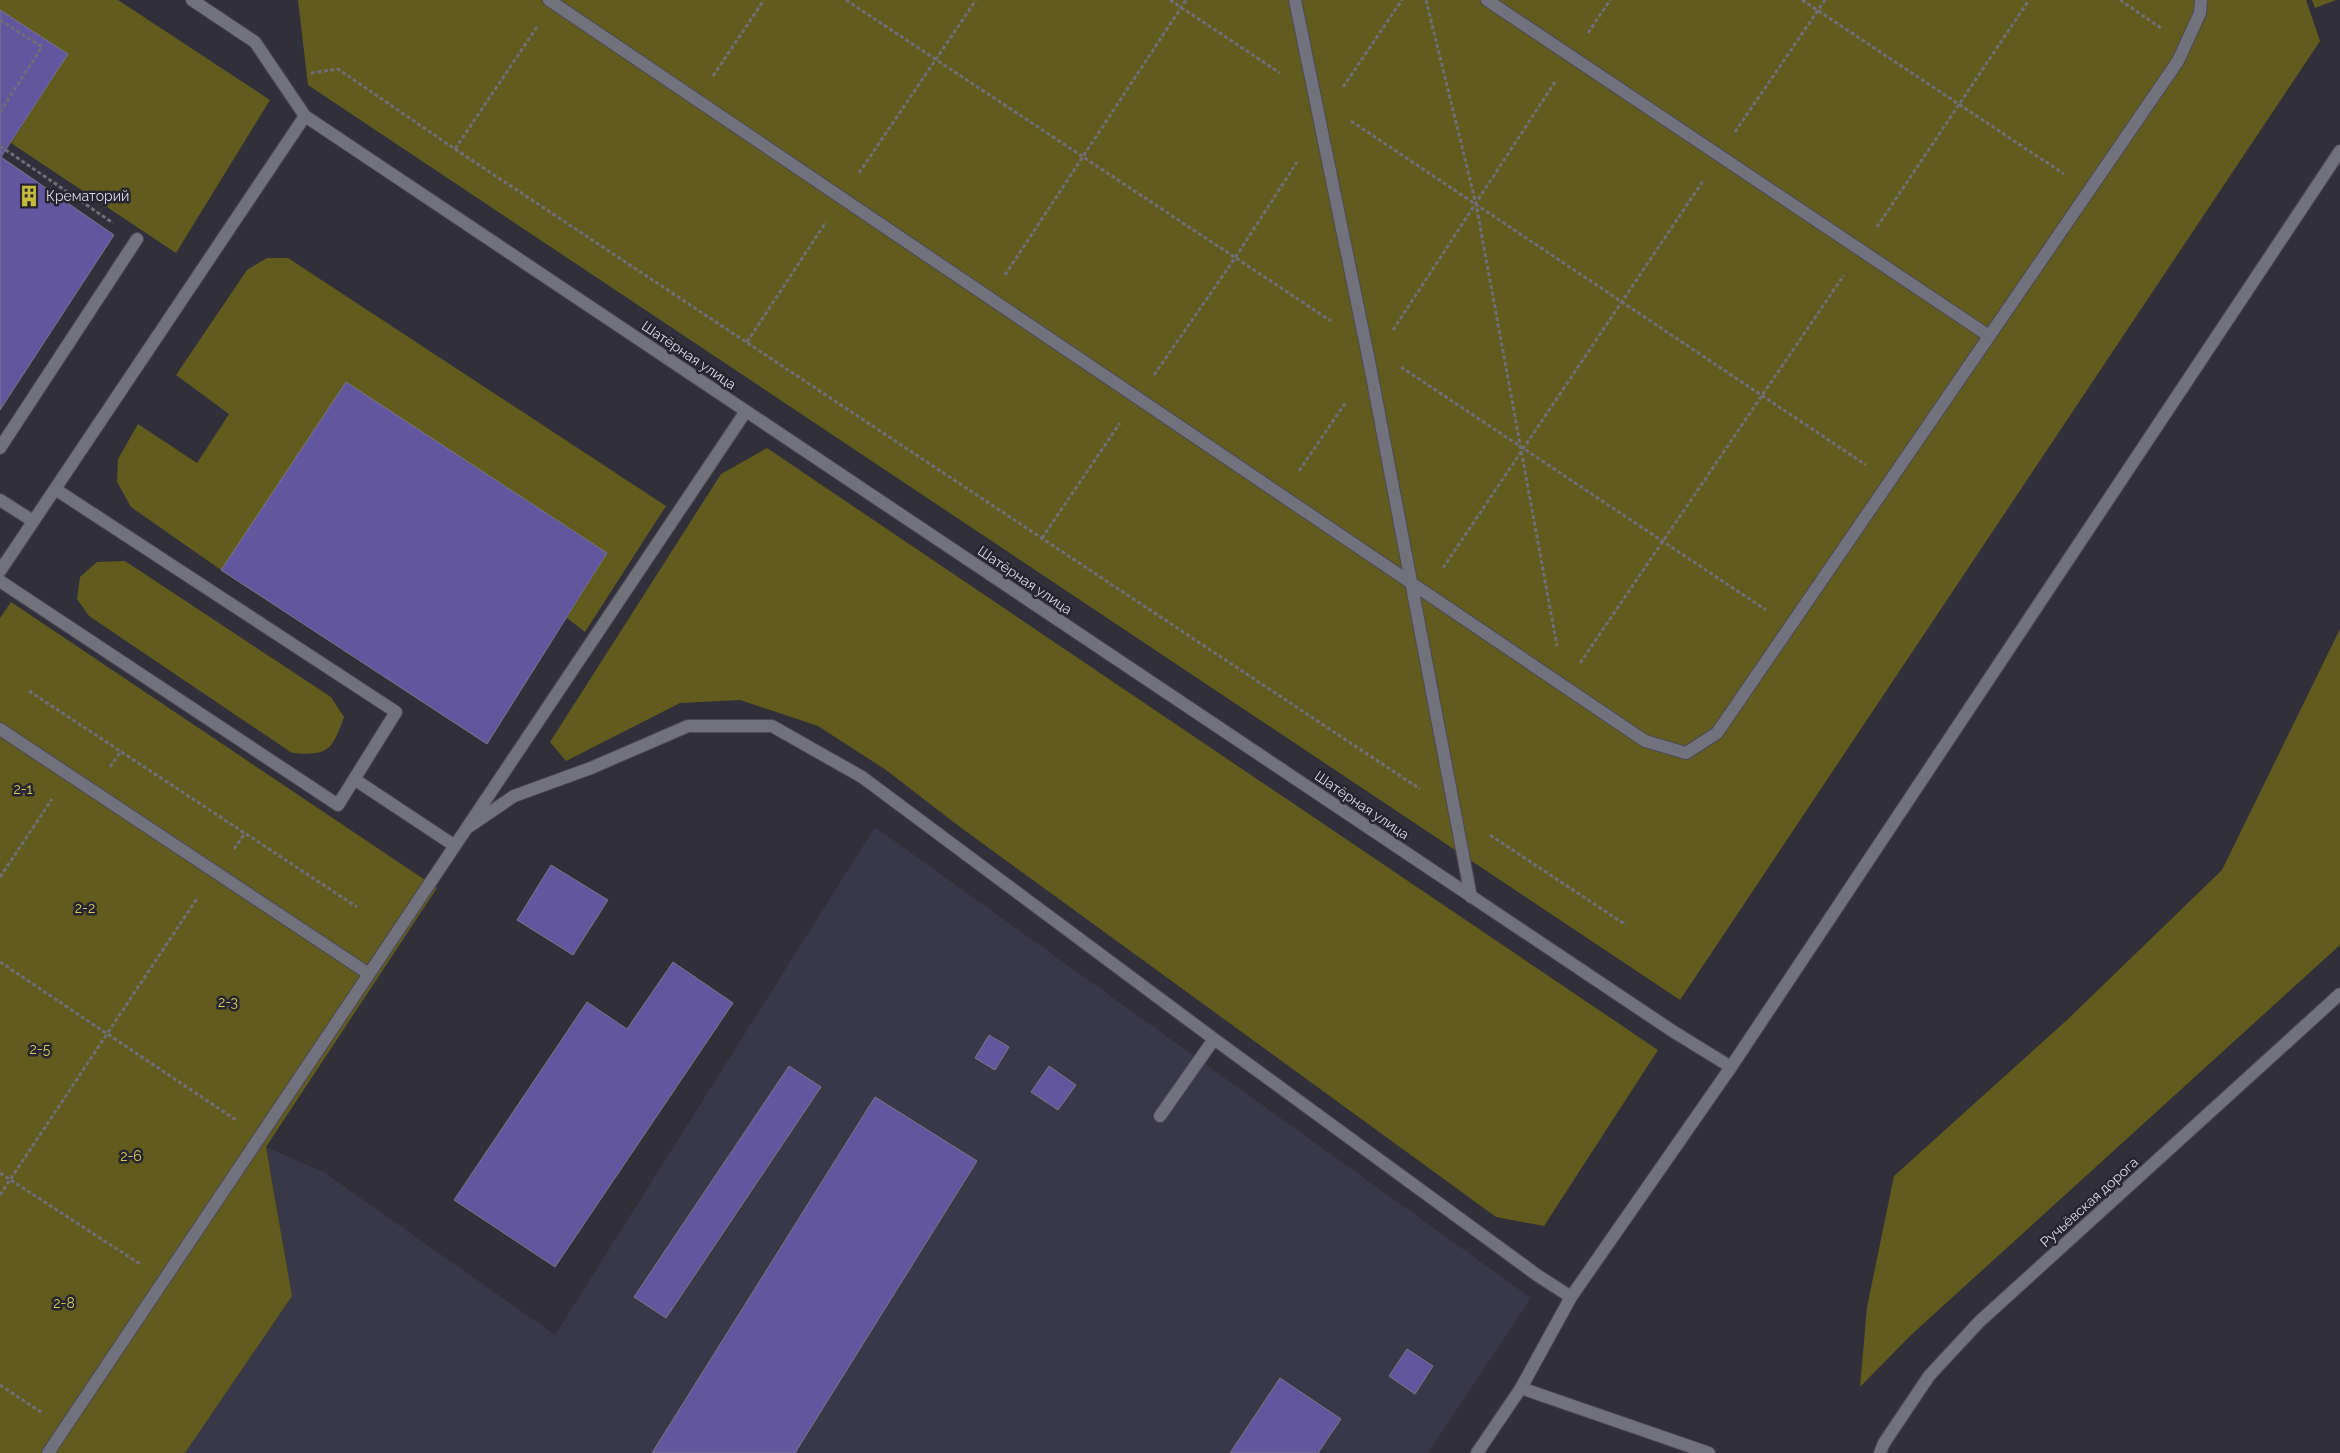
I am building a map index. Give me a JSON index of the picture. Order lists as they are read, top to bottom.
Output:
{
  "streets": {
    "street": ["Шатёрная улица", "Ручьёвская дорога"]
  },
  "parks": [
    "2-1",
    "2-2",
    "2-3",
    "2-5",
    "2-6",
    "2-8"
  ],
  "places": {
    "building": ["Крематорий"]
  }
}
